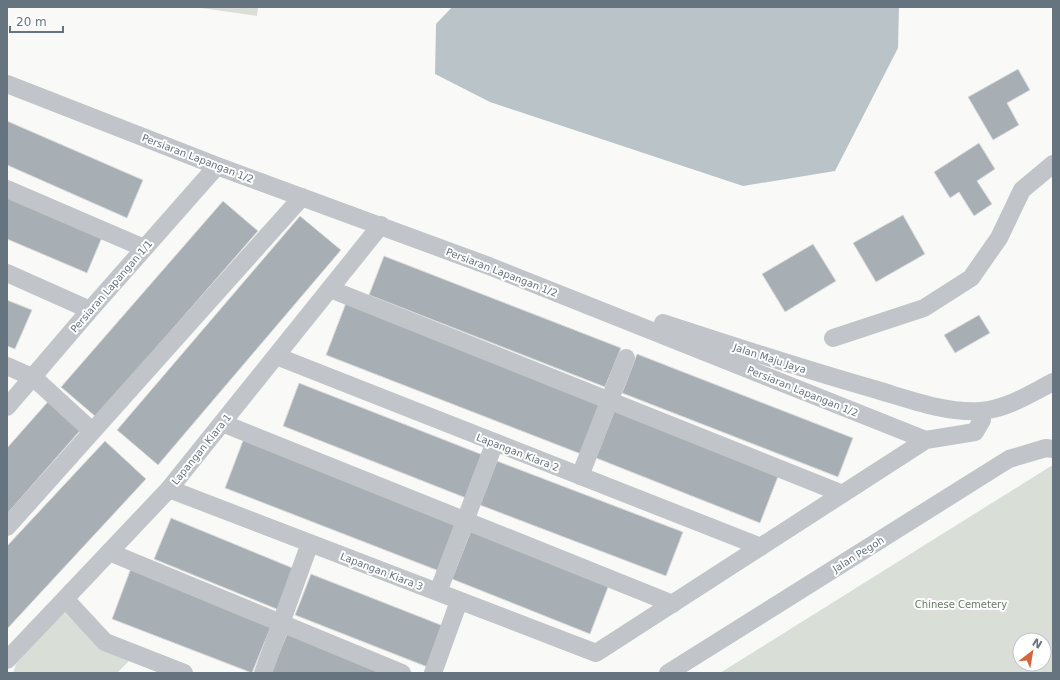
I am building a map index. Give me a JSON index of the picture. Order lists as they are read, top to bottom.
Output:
{
  "streets": {
    "street": [
      "Persiaran Lapangan 1/2",
      "Persiaran Lapangan 1/1",
      "Jalan Maju Jaya",
      "Lapangan Kiara 1",
      "Lapangan Kiara 2",
      "Jalan Pegoh",
      "Lapangan Kiara 3"
    ]
  },
  "crossings": [
    ["Persiaran Lapangan 1/2", "Persiaran Lapangan 1/1"],
    ["Persiaran Lapangan 1/2", "Jalan Maju Jaya"],
    ["Persiaran Lapangan 1/2", "Lapangan Kiara 1"],
    ["Lapangan Kiara 1", "Lapangan Kiara 2"],
    ["Lapangan Kiara 1", "Lapangan Kiara 3"]
  ],
  "parks": ["Chinese Cemetery"],
  "scale_bar": "20 m",
  "north": "top right"
}
